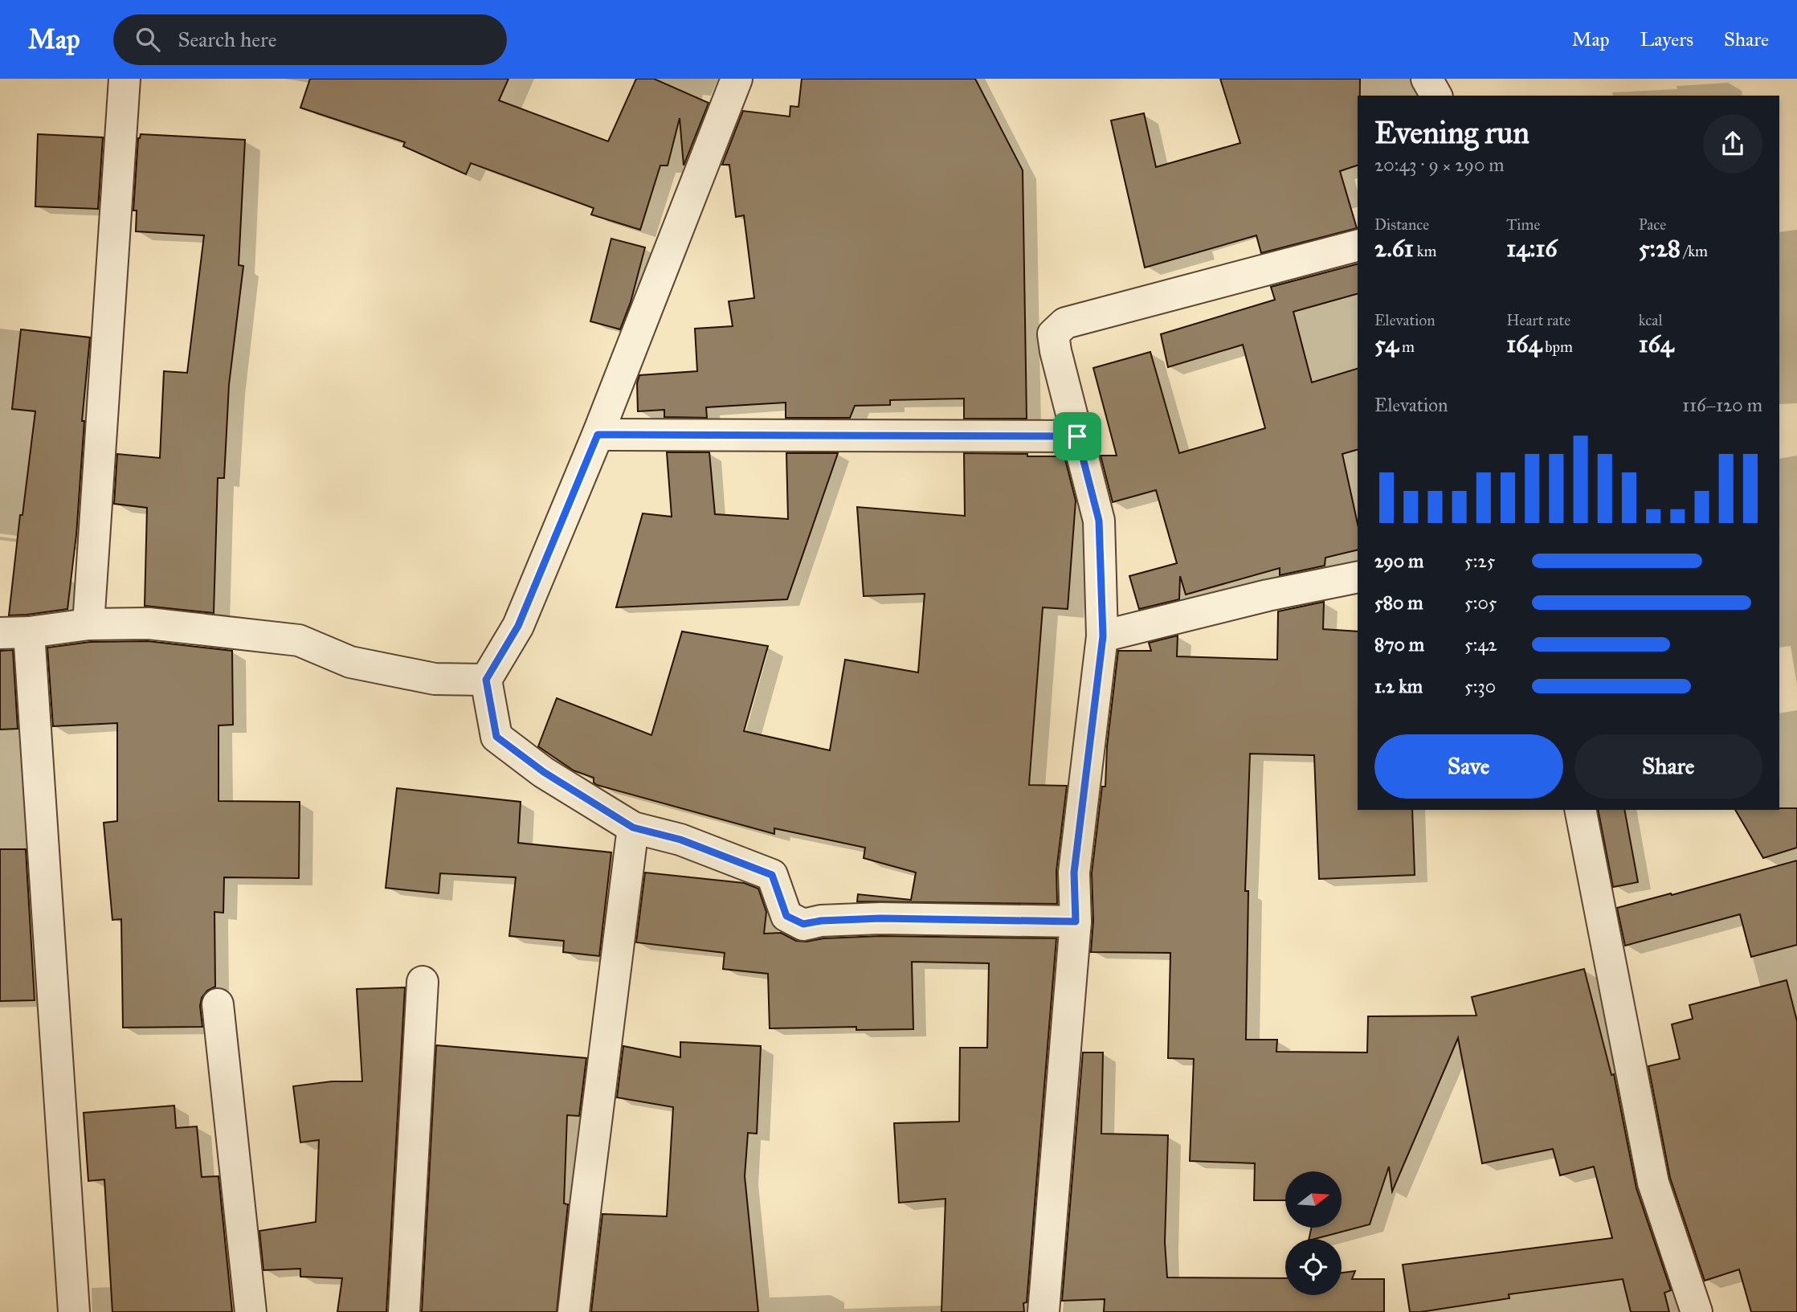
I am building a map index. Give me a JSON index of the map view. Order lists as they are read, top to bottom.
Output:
{
  "north": "right",
  "page": {
    "header": "Map",
    "search": "Search here",
    "nav": ["Map", "Layers", "Share"],
    "heading": ["Evening run", "20:43 · 9 × 290 m"],
    "stats": [
      ["Distance", "2.61 km"],
      ["Time", "14:16"],
      ["Pace", "5:28 /km"],
      ["Elevation", "54 m"],
      ["Heart rate", "164 bpm"],
      ["kcal", "164"]
    ],
    "chart": ["Elevation", "116–120 m"],
    "list": [
      {
        "name": "290 m",
        "note": "5:25"
      },
      {
        "name": "580 m",
        "note": "5:05"
      },
      {
        "name": "870 m",
        "note": "5:42"
      },
      {
        "name": "1.2 km",
        "note": "5:30"
      }
    ],
    "buttons": ["Save", "Share"]
  }
}
